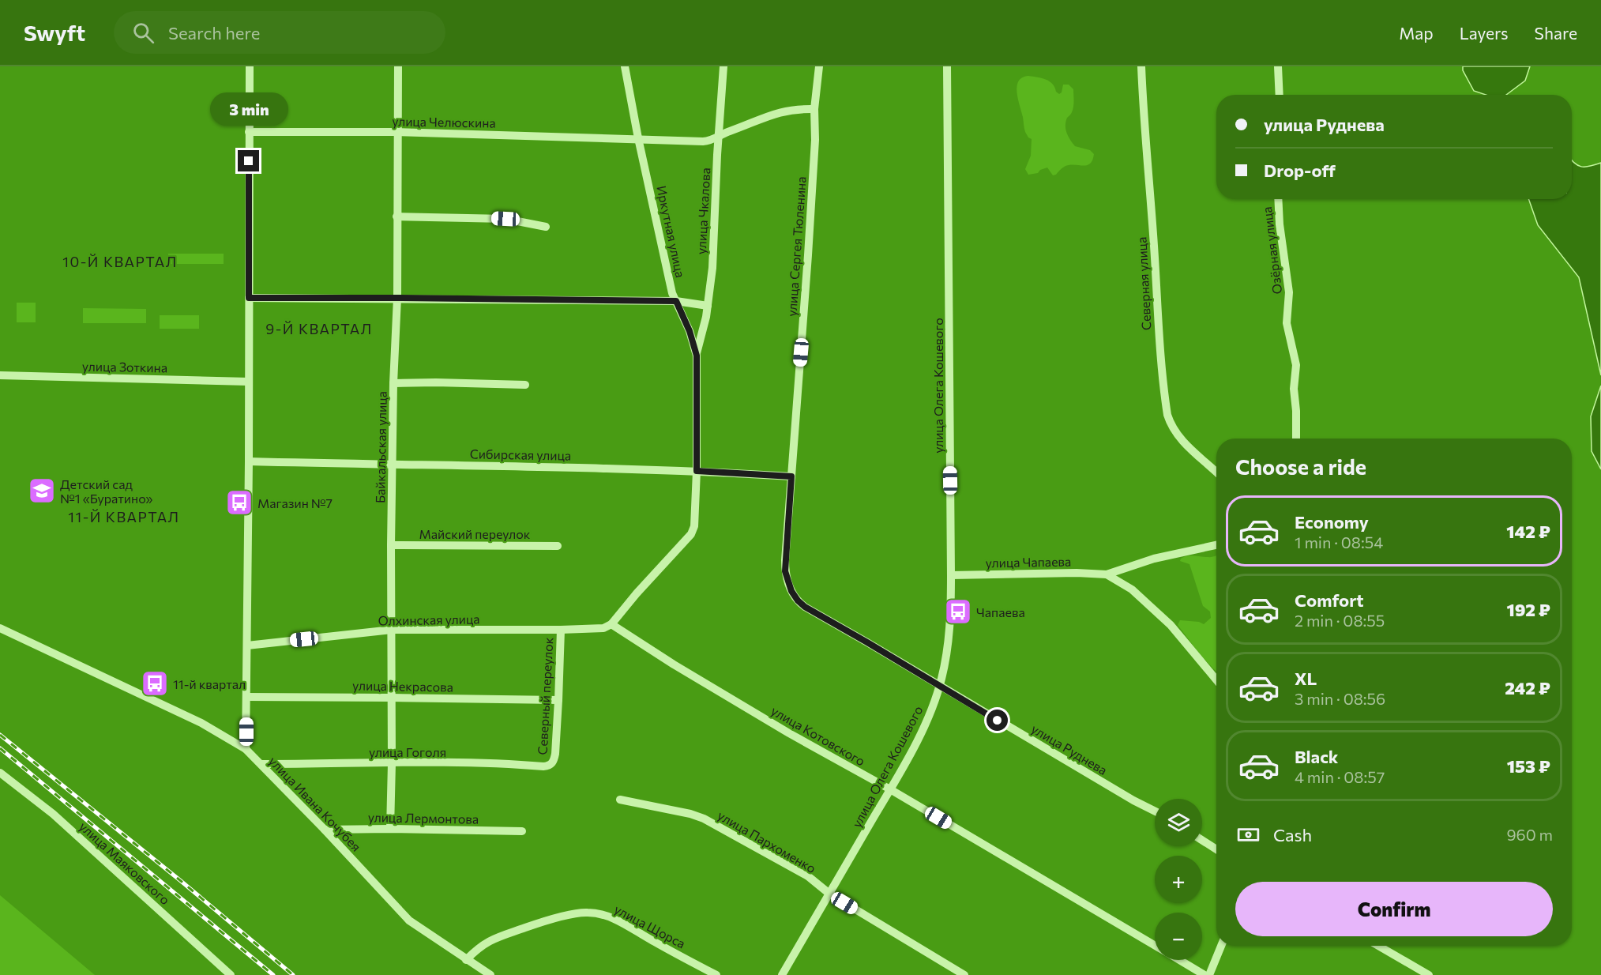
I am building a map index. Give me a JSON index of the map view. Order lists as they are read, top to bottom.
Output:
{
  "streets": {
    "street": [
      "улица Челюскина",
      "улица Чкалова",
      "Иркутная улица",
      "улица Сергея Тюленина",
      "Озёрная улица",
      "Северная улица",
      "улица Зоткина",
      "улица Олега Кошевого",
      "Байкальская улица",
      "Сибирская улица",
      "Майский переулок",
      "улица Чапаева",
      "Олхинская улица",
      "улица Некрасова",
      "Северный переулок",
      "улица Котовского",
      "улица Руднева",
      "улица Гоголя",
      "улица Ивана Кочубея",
      "улица Лермонтова",
      "улица Пархоменко",
      "улица Маяковского",
      "улица Щорса"
    ]
  },
  "crossings": [
    ["улица Челюскина", "улица Чкалова"],
    ["улица Челюскина", "Иркутная улица"],
    ["улица Челюскина", "улица Сергея Тюленина"],
    ["улица Челюскина", "Байкальская улица"],
    ["улица Чкалова", "Иркутная улица"],
    ["Иркутная улица", "Сибирская улица"],
    ["Иркутная улица", "Олхинская улица"],
    ["Иркутная улица", "улица Котовского"],
    ["улица Сергея Тюленина", "Сибирская улица"],
    ["улица Сергея Тюленина", "улица Руднева"],
    ["улица Олега Кошевого", "улица Чапаева"],
    ["улица Олега Кошевого", "улица Котовского"],
    ["улица Олега Кошевого", "улица Руднева"],
    ["улица Олега Кошевого", "улица Пархоменко"],
    ["Байкальская улица", "Сибирская улица"],
    ["Байкальская улица", "Майский переулок"],
    ["Байкальская улица", "Олхинская улица"],
    ["Байкальская улица", "улица Некрасова"],
    ["Байкальская улица", "улица Гоголя"],
    ["Байкальская улица", "улица Лермонтова"],
    ["Олхинская улица", "Северный переулок"],
    ["Олхинская улица", "улица Котовского"],
    ["улица Некрасова", "Северный переулок"],
    ["Северный переулок", "улица Гоголя"],
    ["улица Гоголя", "улица Ивана Кочубея"],
    ["улица Ивана Кочубея", "улица Лермонтова"],
    ["улица Ивана Кочубея", "улица Щорса"]
  ],
  "districts": ["10-Й КВАРТАЛ", "9-Й КВАРТАЛ", "11-Й КВАРТАЛ"],
  "places": {
    "school or university": ["Детский сад №1 «Буратино»"],
    "bus stop": ["Магазин №7", "Чапаева", "11-й квартал"]
  },
  "page": {
    "header": "Swyft",
    "search": "Search here",
    "nav": ["Map", "Layers", "Share"],
    "bubble": "3 min",
    "banner": ["улица Руднева", "Drop-off"],
    "heading": "Choose a ride",
    "list": [
      {
        "name": "Economy",
        "note": "1 min · 08:54",
        "value": "142 ₽"
      },
      {
        "name": "Comfort",
        "note": "2 min · 08:55",
        "value": "192 ₽"
      },
      {
        "name": "XL",
        "note": "3 min · 08:56",
        "value": "242 ₽"
      },
      {
        "name": "Black",
        "note": "4 min · 08:57",
        "value": "153 ₽"
      }
    ],
    "map_buttons": ["+", "−"],
    "pay": ["Cash", "960 m"],
    "buttons": "Confirm"
  }
}
